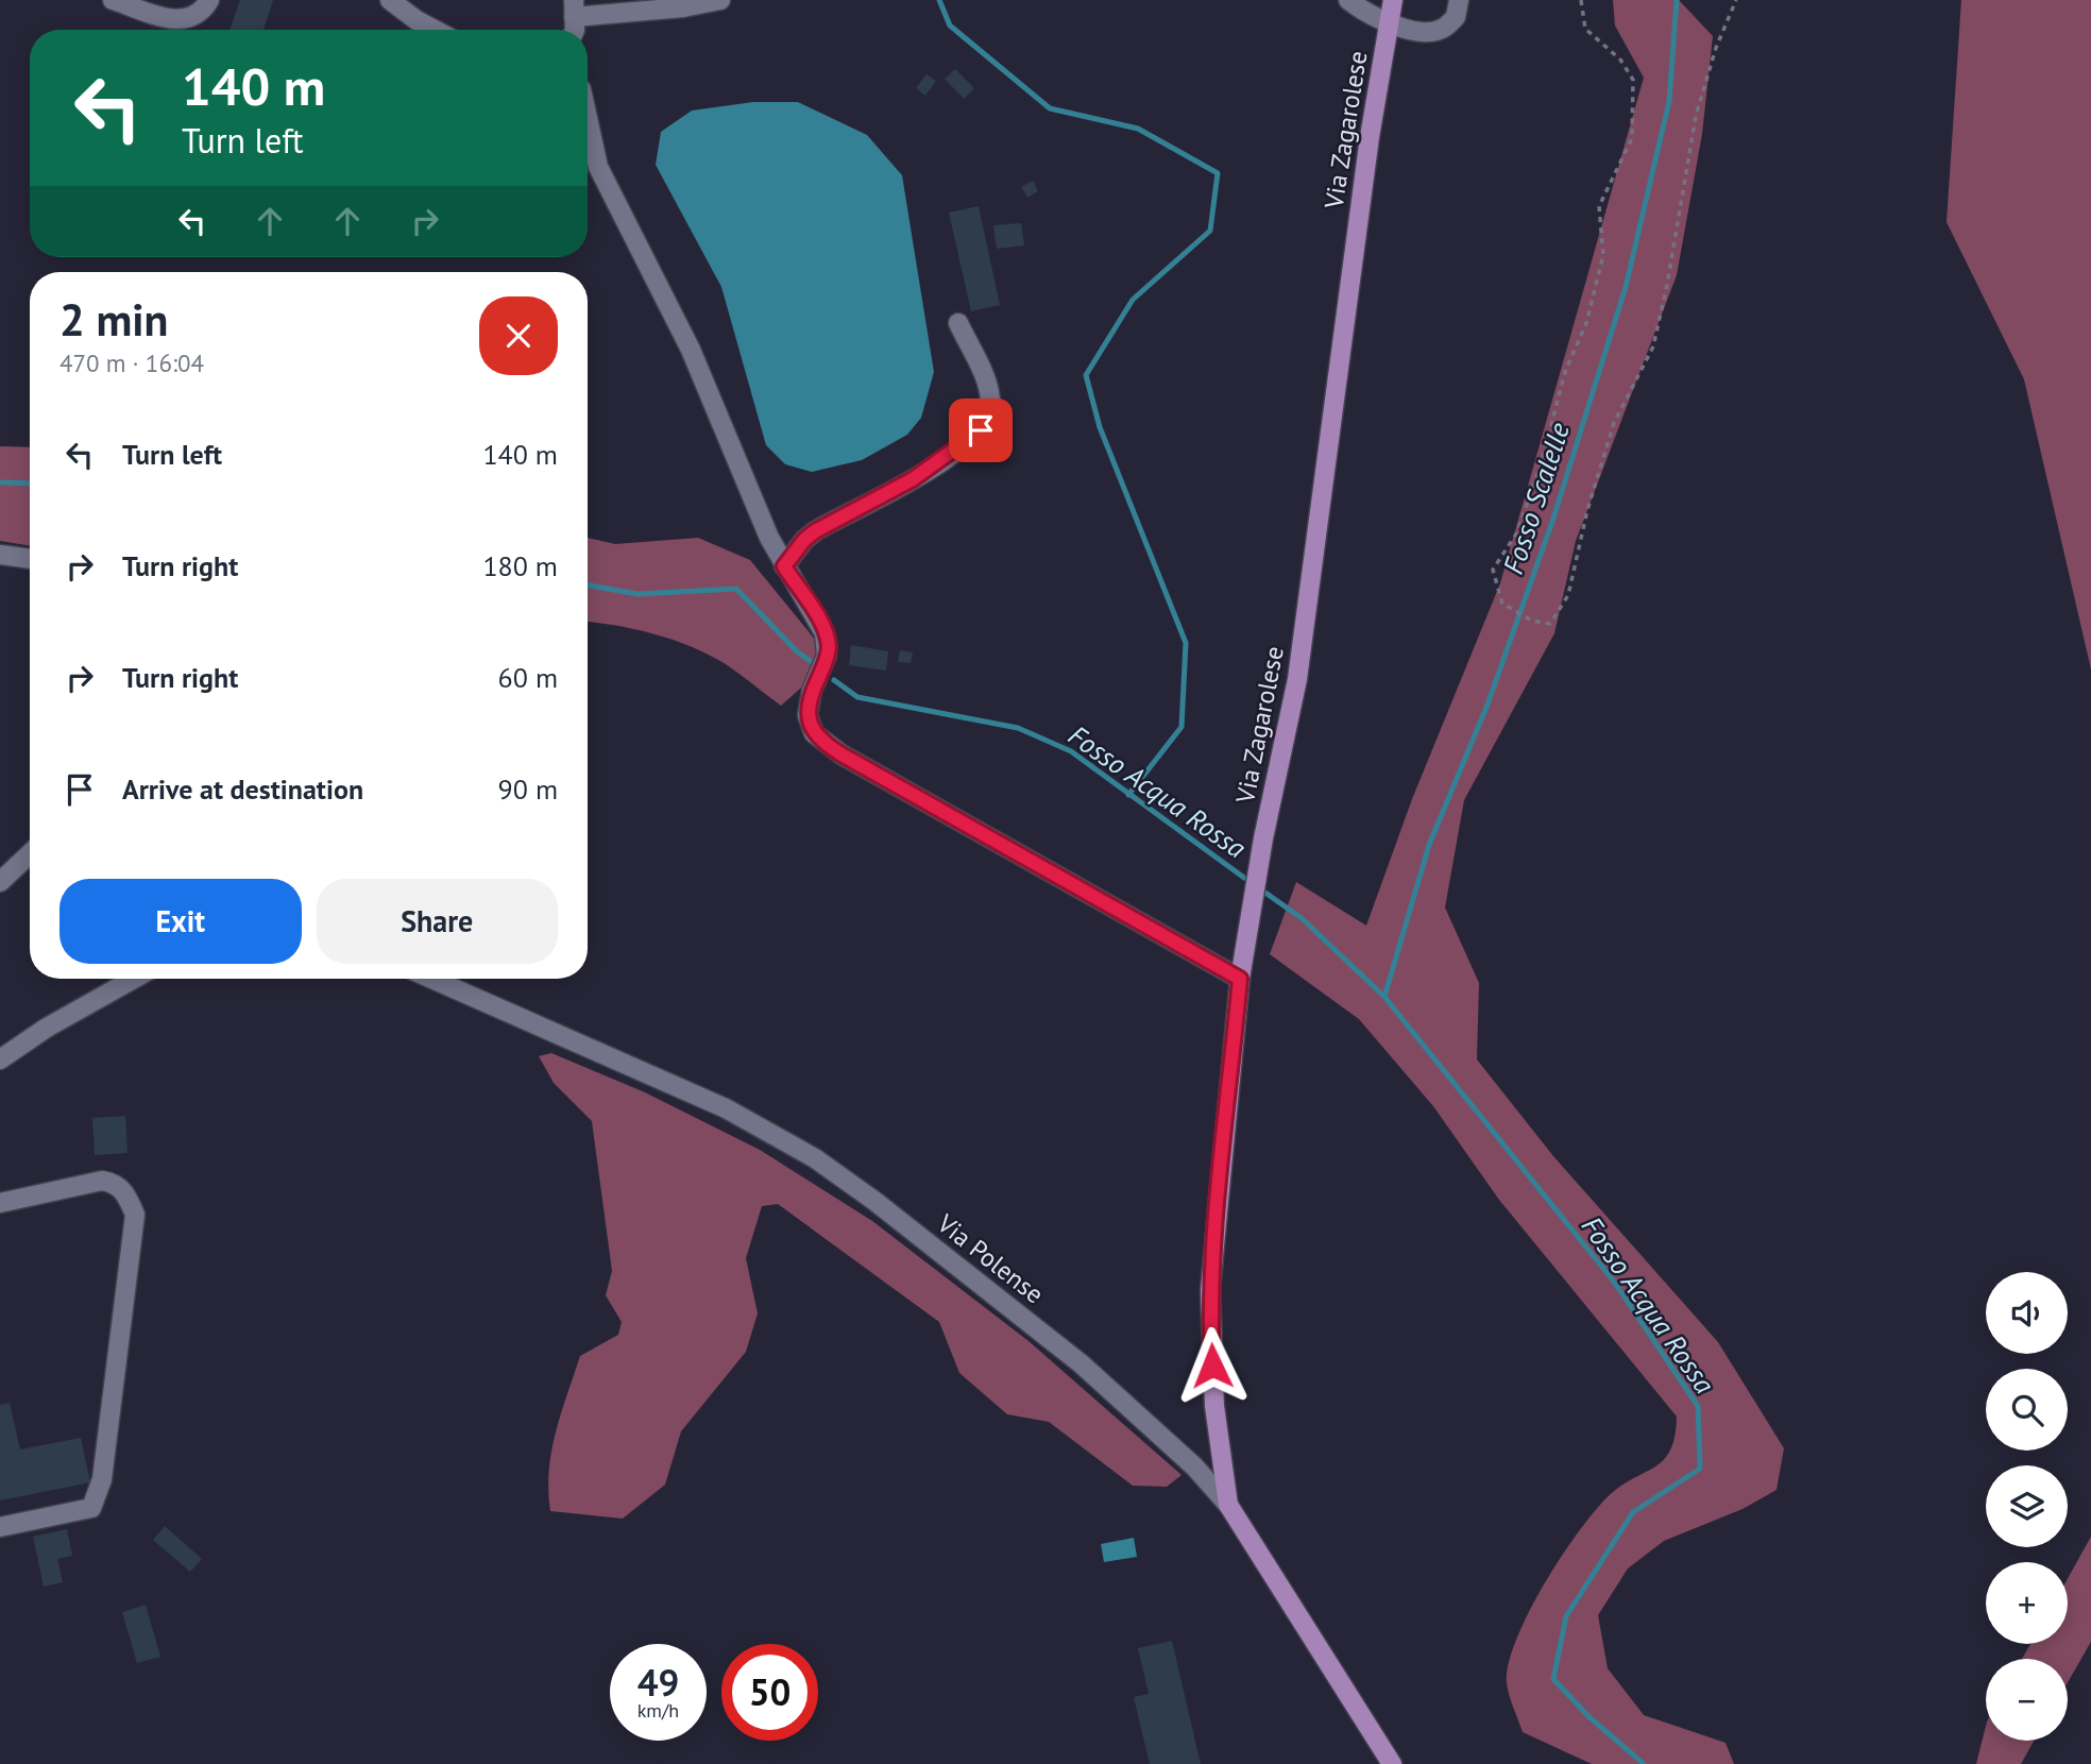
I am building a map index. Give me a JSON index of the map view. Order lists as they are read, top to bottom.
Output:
{
  "streets": {
    "main road": ["Via Zagarolese", "Via Polense"]
  },
  "crossings": [
    ["Via Zagarolese", "Via Polense"]
  ],
  "water": ["Fosso Scalelle", "Fosso Acqua Rossa"],
  "page": {
    "turn": ["140 m", "Turn left"],
    "heading": ["2 min", "470 m · 16:04"],
    "list": [
      {
        "name": "Turn left",
        "value": "140 m"
      },
      {
        "name": "Turn right",
        "value": "180 m"
      },
      {
        "name": "Turn right",
        "value": "60 m"
      },
      {
        "name": "Arrive at destination",
        "value": "90 m"
      }
    ],
    "buttons": ["Exit", "Share"],
    "map_buttons": ["+", "−"],
    "speed": "49 km/h",
    "limit": "50"
  }
}
